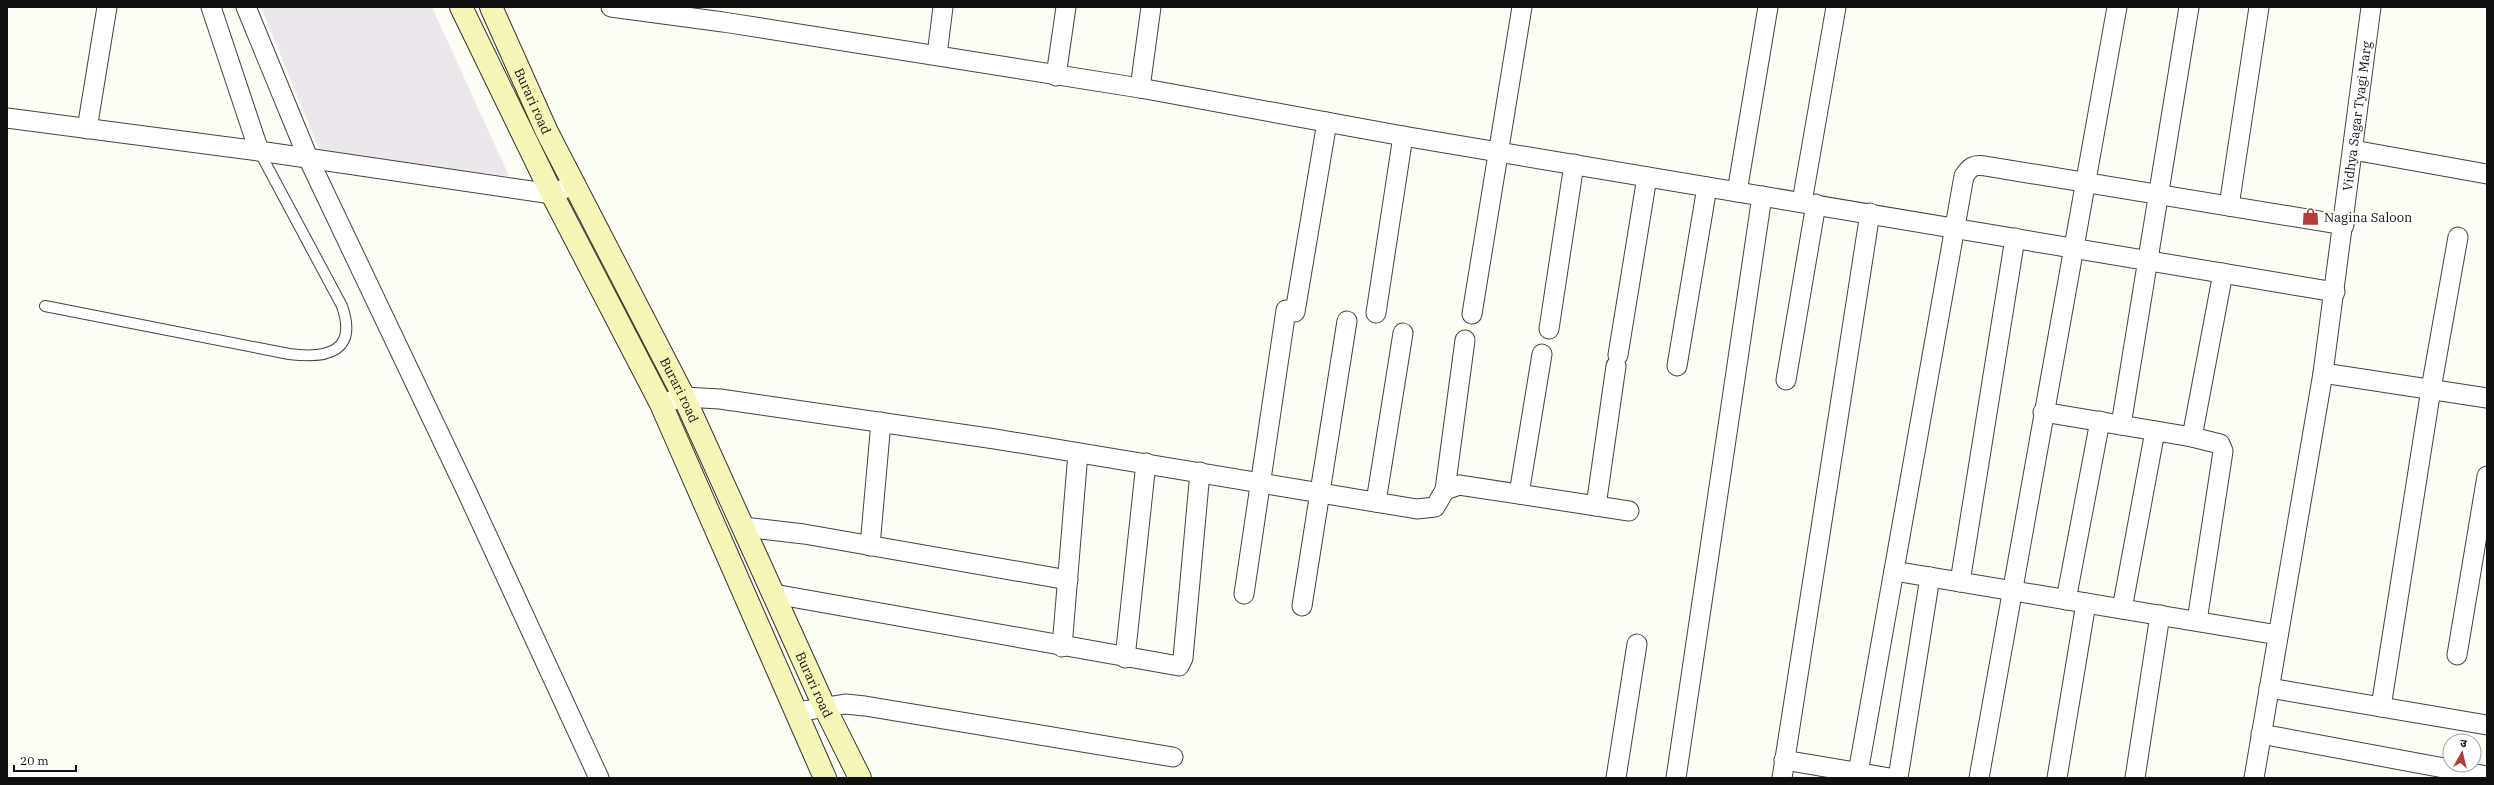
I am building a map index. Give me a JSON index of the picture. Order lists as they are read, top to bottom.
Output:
{
  "streets": {
    "main road": ["Burari road"],
    "street": ["Vidhya Sagar Tyagi Marg"]
  },
  "places": {
    "shop": ["Nagina Saloon"]
  },
  "scale_bar": "20 m",
  "north": "top"
}
